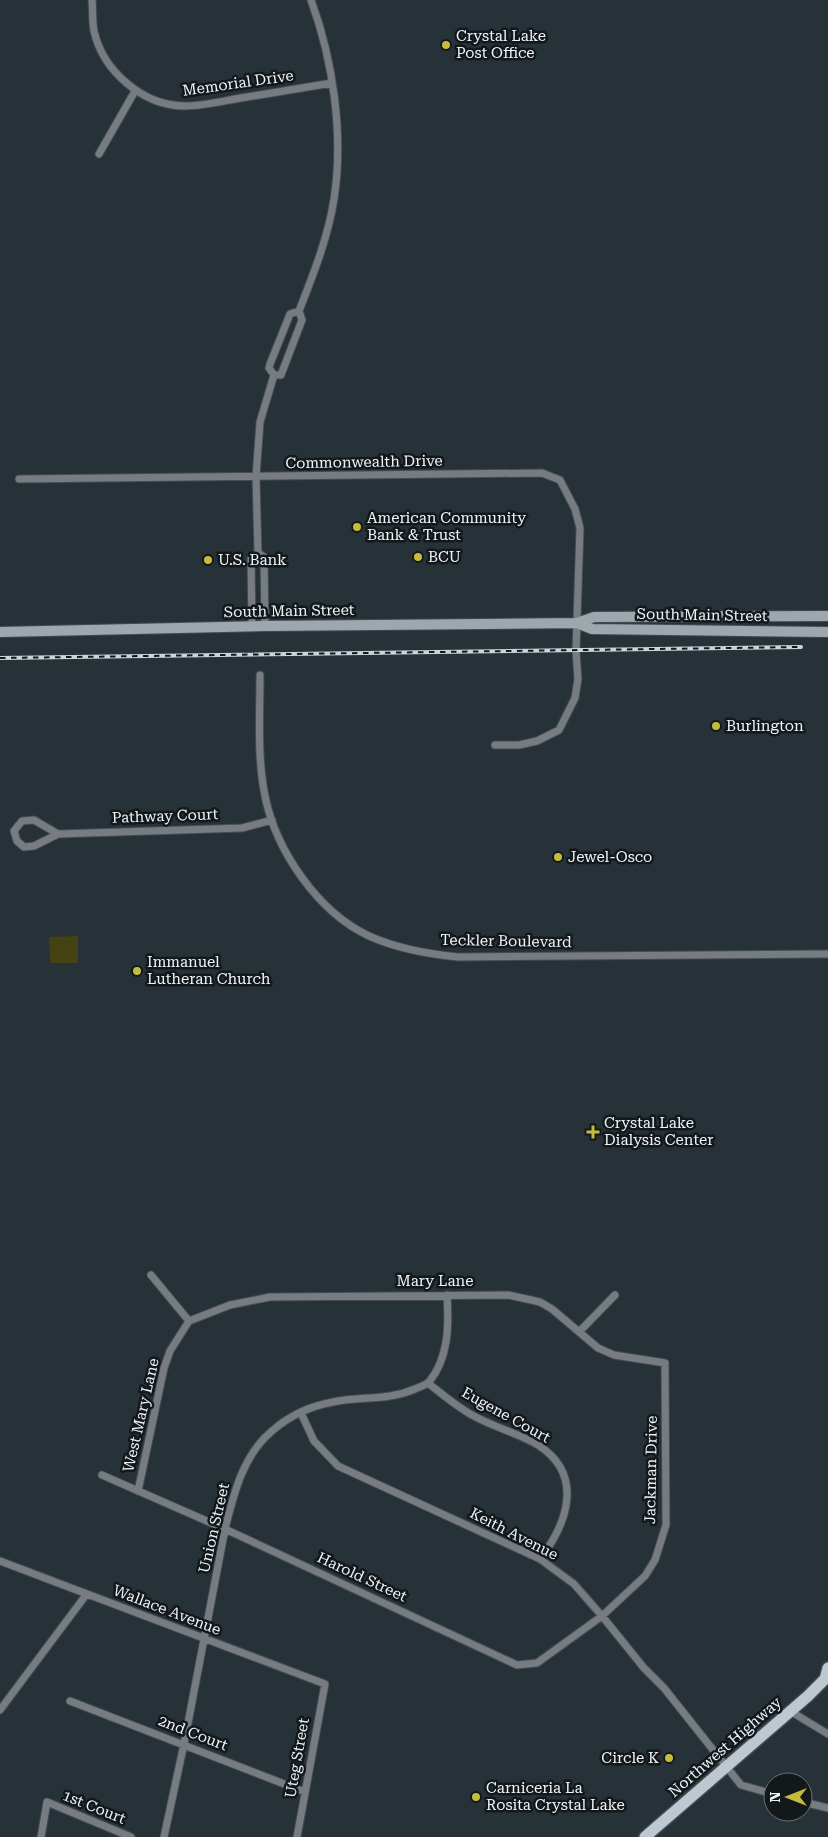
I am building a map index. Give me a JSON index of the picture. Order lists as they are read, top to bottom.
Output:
{
  "streets": {
    "main road": ["Northwest Highway"],
    "street": [
      "Memorial Drive",
      "Commonwealth Drive",
      "South Main Street",
      "Pathway Court",
      "Teckler Boulevard",
      "Mary Lane",
      "West Mary Lane",
      "Eugene Court",
      "Jackman Drive",
      "Union Street",
      "Keith Avenue",
      "Harold Street",
      "Wallace Avenue",
      "2nd Court",
      "Uteg Street",
      "1st Court"
    ]
  },
  "crossings": [
    ["Commonwealth Drive", "South Main Street"],
    ["Pathway Court", "Teckler Boulevard"],
    ["Mary Lane", "West Mary Lane"],
    ["Mary Lane", "Jackman Drive"],
    ["West Mary Lane", "Harold Street"],
    ["Eugene Court", "Union Street"],
    ["Eugene Court", "Keith Avenue"],
    ["Jackman Drive", "Keith Avenue"],
    ["Jackman Drive", "Harold Street"],
    ["Union Street", "Keith Avenue"],
    ["Union Street", "Harold Street"],
    ["Union Street", "Wallace Avenue"],
    ["Union Street", "2nd Court"],
    ["Keith Avenue", "Harold Street"],
    ["Keith Avenue", "Northwest Highway"],
    ["Wallace Avenue", "Uteg Street"],
    ["2nd Court", "Uteg Street"]
  ],
  "places": {
    "other": [
      "Crystal Lake Post Office",
      "American Community Bank & Trust",
      "BCU",
      "U.S. Bank",
      "Burlington",
      "Jewel-Osco",
      "Immanuel Lutheran Church",
      "Circle K",
      "Carniceria La Rosita Crystal Lake"
    ],
    "health": ["Crystal Lake Dialysis Center"]
  },
  "north": "left"
}
